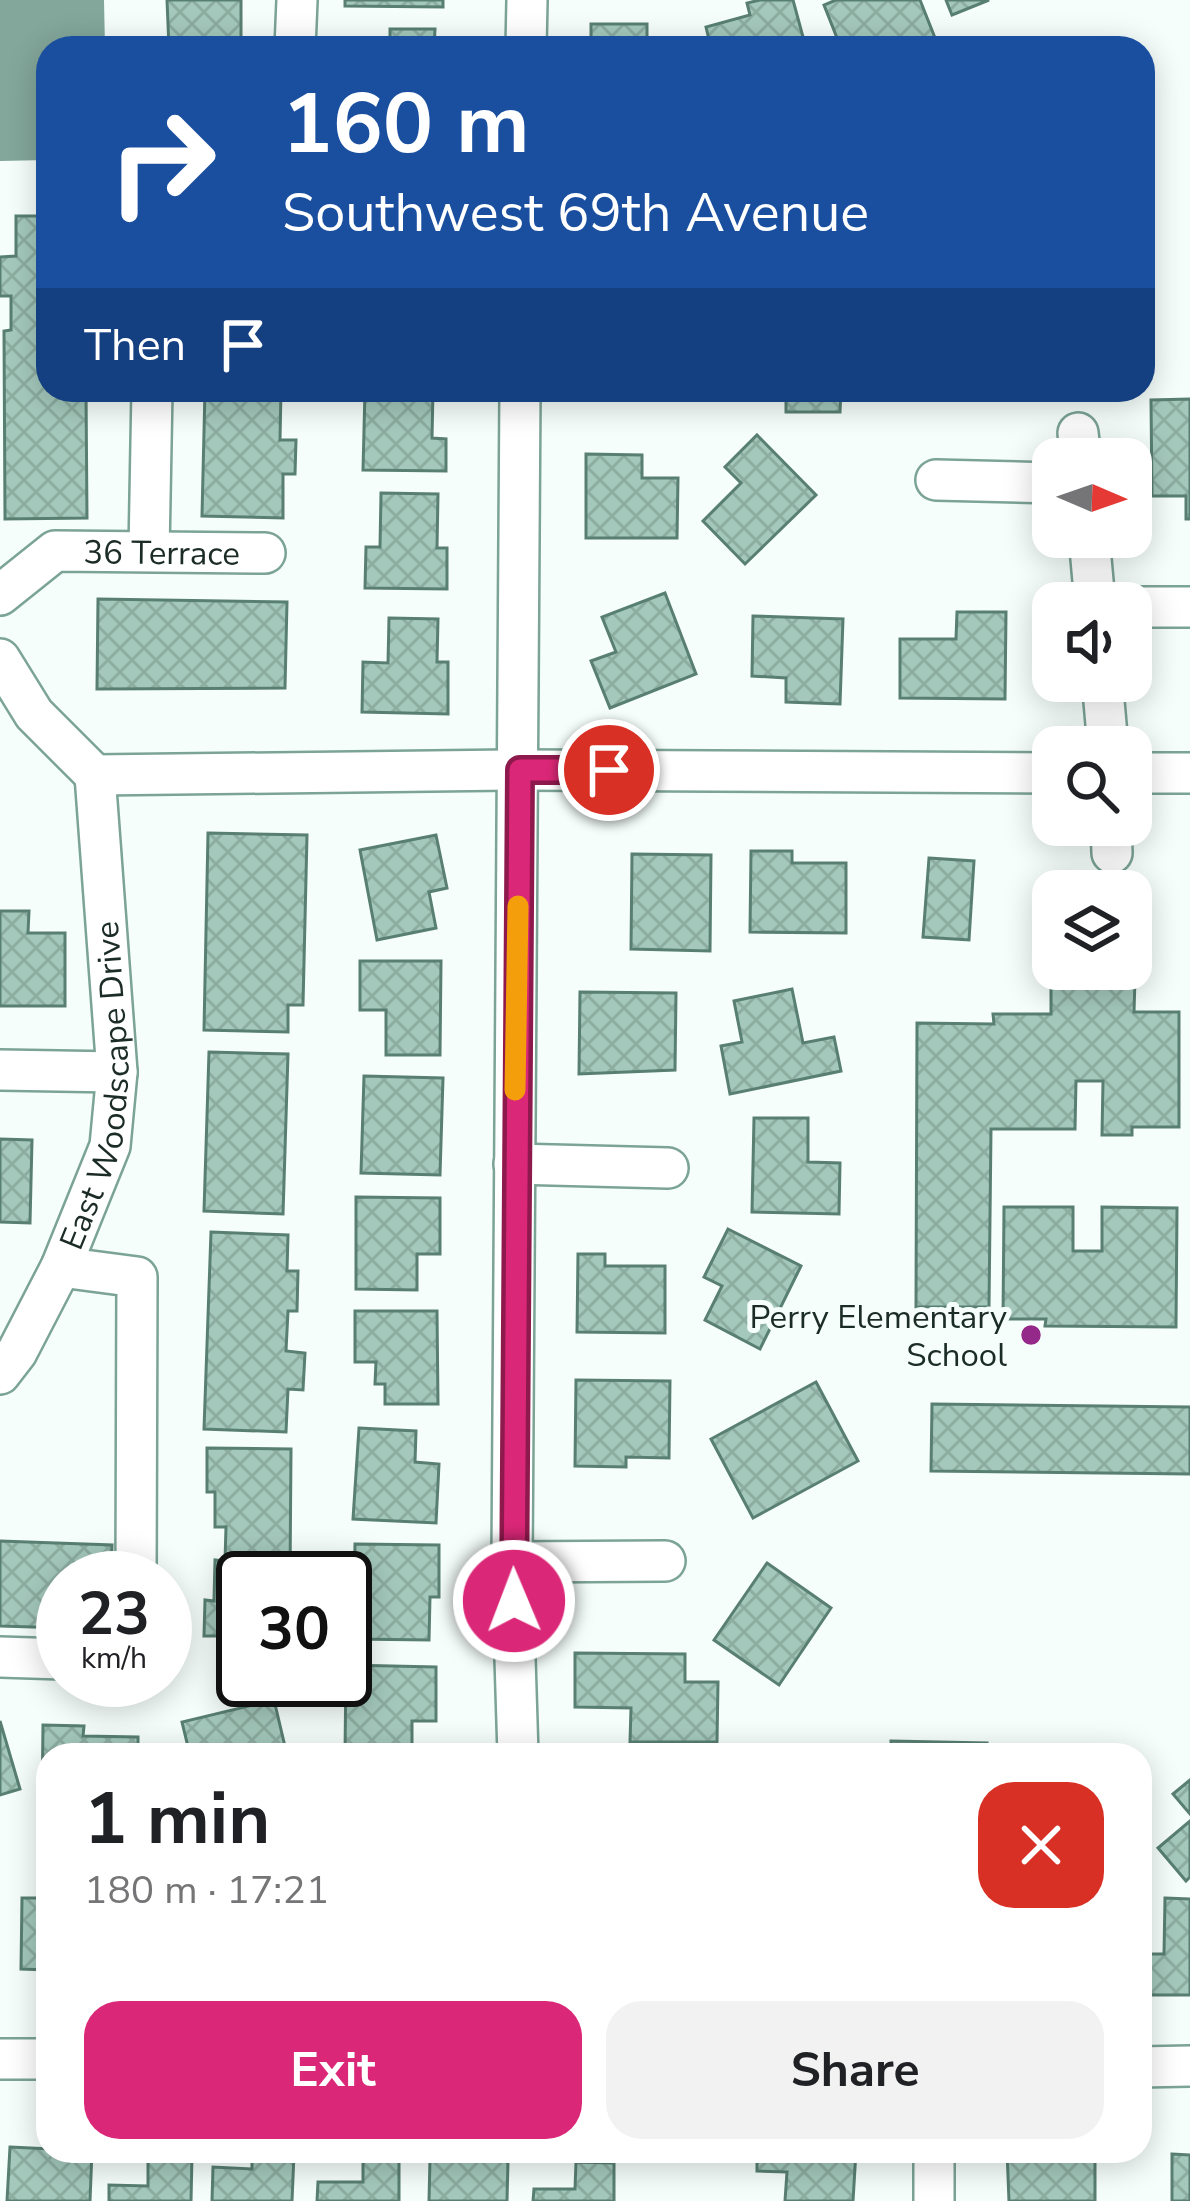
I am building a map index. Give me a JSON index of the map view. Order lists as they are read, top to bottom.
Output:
{
  "streets": {
    "street": ["36 Terrace", "East Woodscape Drive"]
  },
  "places": ["Perry Elementary School"],
  "north": "right",
  "page": {
    "turn": ["160 m", "Southwest 69th Avenue"],
    "then": "Then",
    "speed": "23 km/h",
    "limit": "30",
    "heading": ["1 min", "180 m · 17:21"],
    "buttons": ["Exit", "Share"]
  }
}
